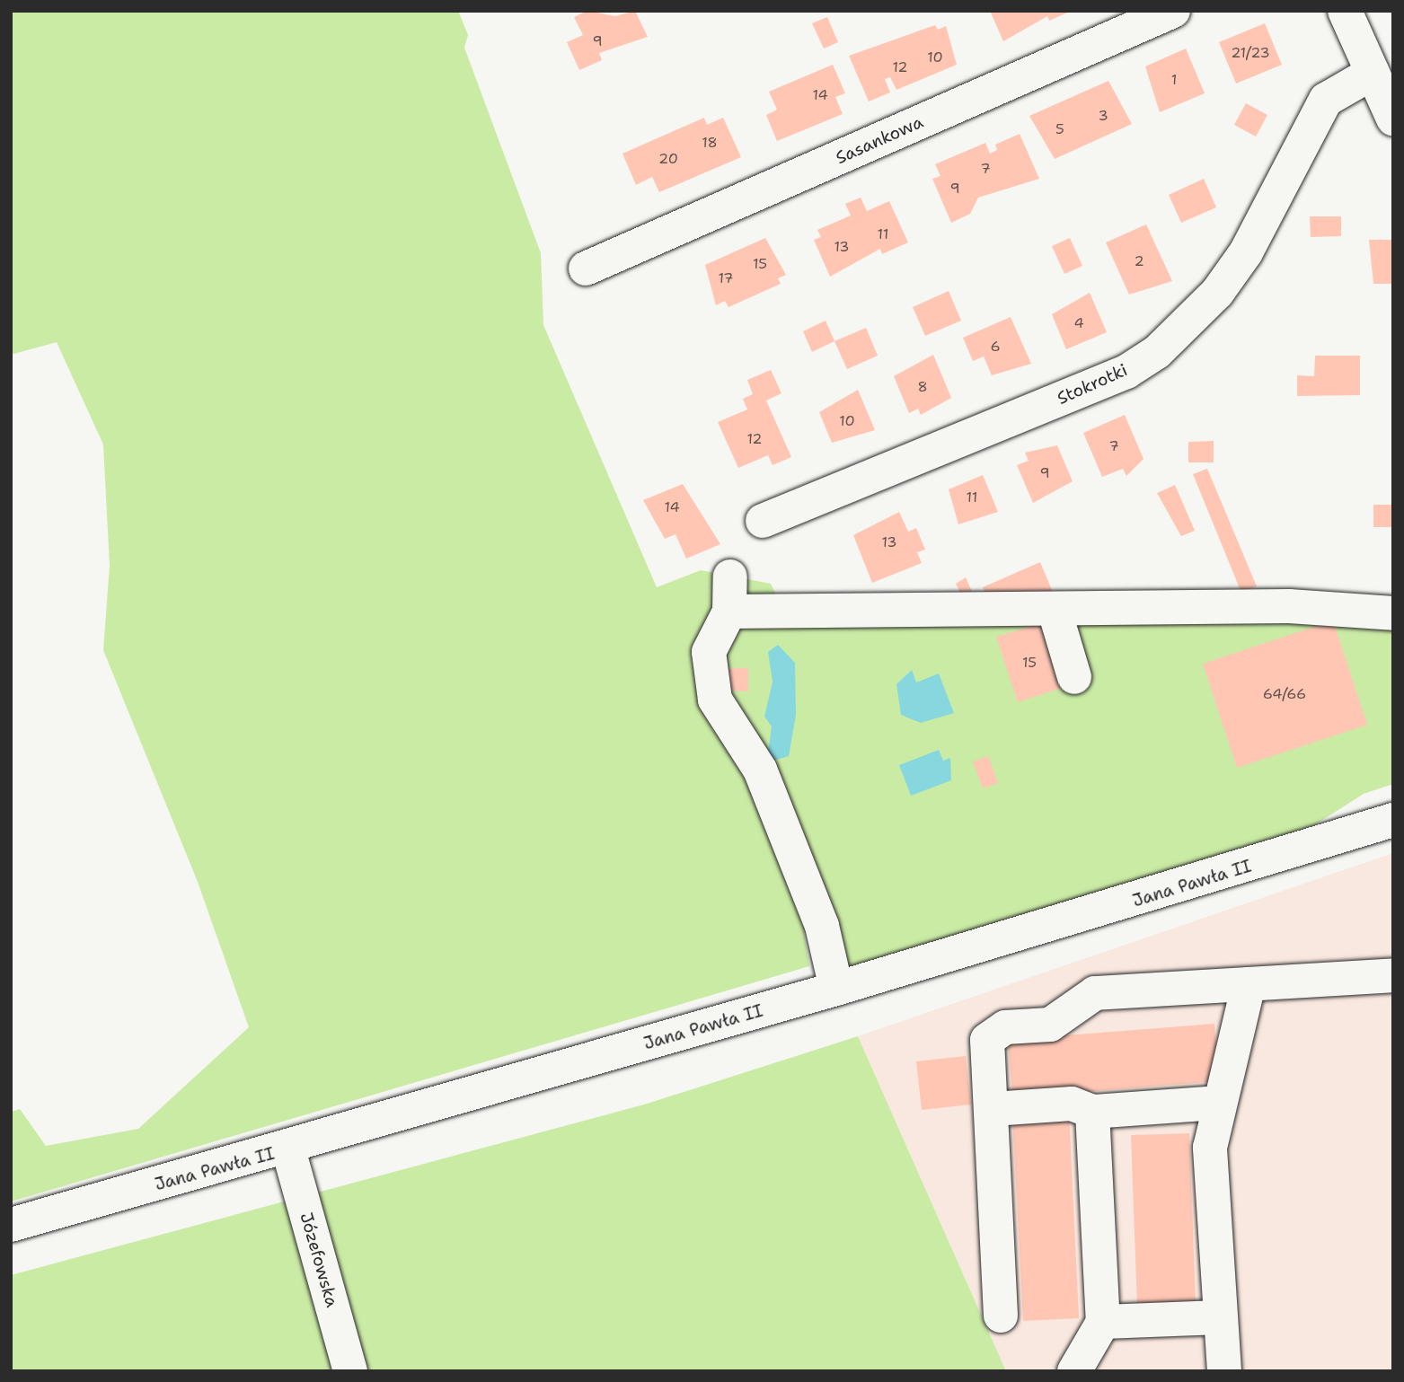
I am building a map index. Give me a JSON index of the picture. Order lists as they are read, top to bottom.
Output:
{
  "streets": {
    "street": [
      "Sasankowa",
      "Stokrotki",
      "Jana Pawła II",
      "Józefowska"
    ]
  },
  "crossings": [
    ["Jana Pawła II", "Józefowska"]
  ],
  "house_numbers": [
    "9",
    "21/23",
    "10",
    "12",
    "1",
    "14",
    "3",
    "5",
    "18",
    "20",
    "7",
    "9",
    "11",
    "13",
    "2",
    "15",
    "17",
    "4",
    "6",
    "8",
    "10",
    "12",
    "7",
    "9",
    "11",
    "14",
    "13",
    "15",
    "64/66"
  ]
}
